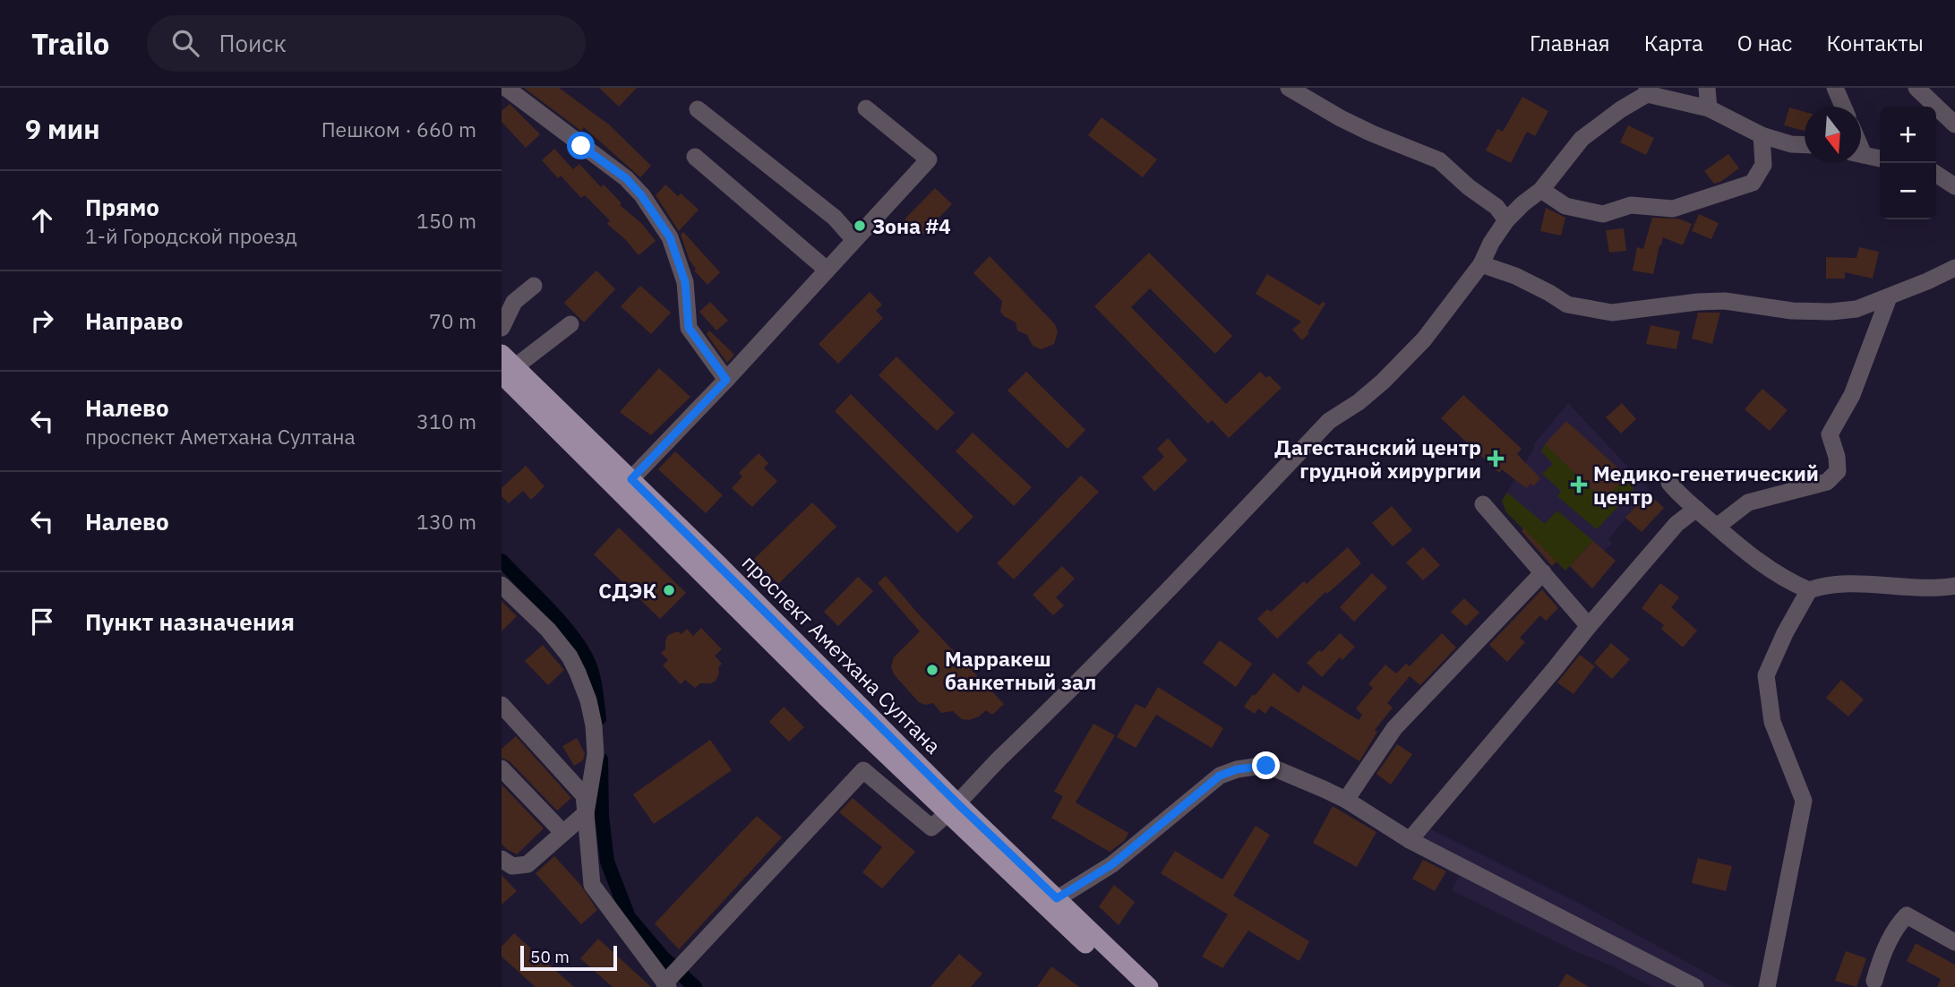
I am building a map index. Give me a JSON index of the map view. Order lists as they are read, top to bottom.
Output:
{
  "streets": {
    "main road": ["проспект Аметхана Султана"]
  },
  "places": {
    "other": ["Зона #4", "СДЭК", "Марракеш банкетный зал"],
    "health": ["Дагестанский центр грудной хирургии", "Медико-генетический центр"]
  },
  "scale_bar": "50 m",
  "north": "bottom",
  "page": {
    "header": "Trailo",
    "search": "Поиск",
    "nav": [
      "Главная",
      "Карта",
      "О нас",
      "Контакты"
    ],
    "heading": ["9 мин", "Пешком · 660 m"],
    "map_buttons": ["+", "−"],
    "list": [
      ["Прямо", "1-й Городской проезд", "150 m"],
      ["Направо", "70 m"],
      ["Налево", "проспект Аметхана Султана", "310 m"],
      ["Налево", "130 m"],
      "Пункт назначения"
    ],
    "scale": "50 m"
  }
}
